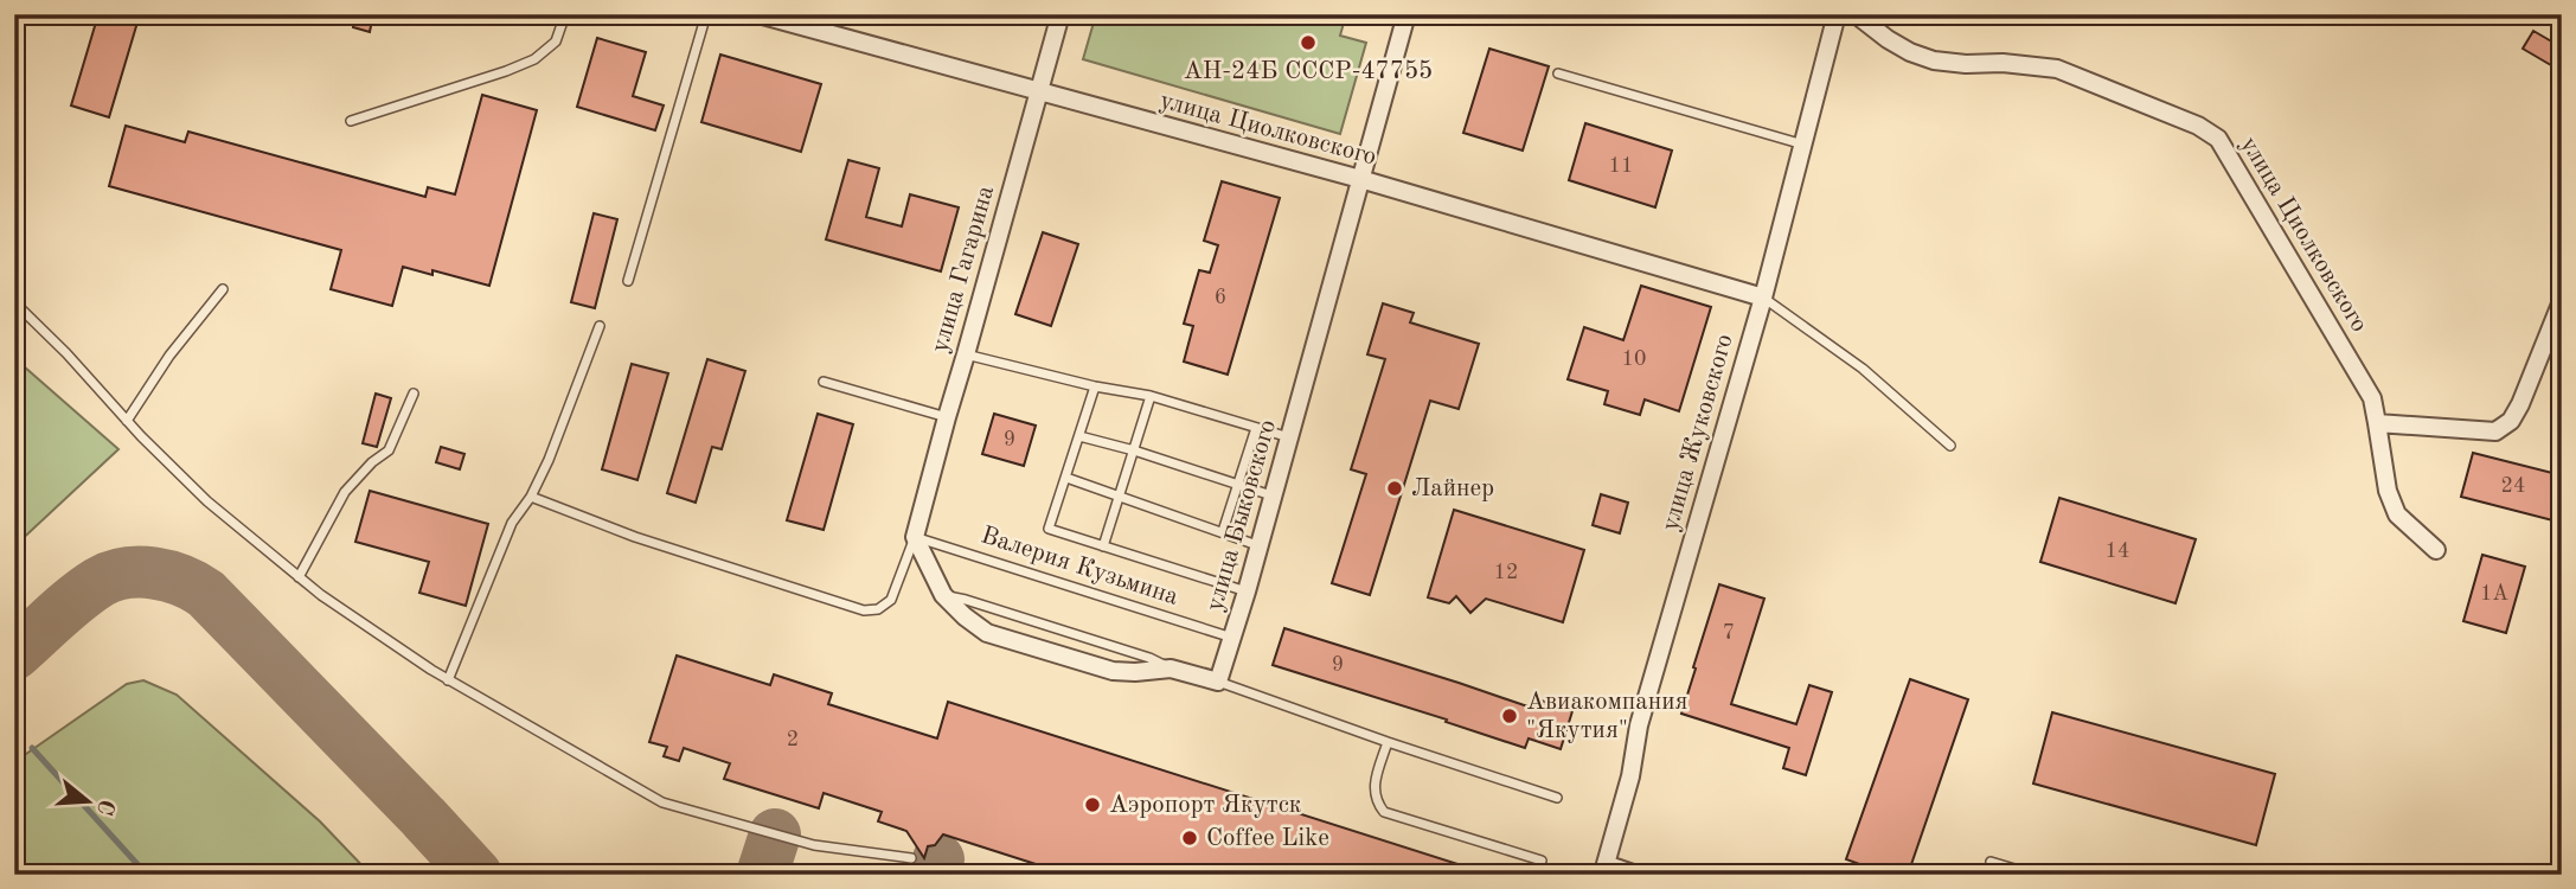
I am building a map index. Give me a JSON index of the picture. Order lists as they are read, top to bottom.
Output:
{
  "streets": {
    "street": [
      "улица Циолковского",
      "улица Гагарина",
      "улица Жуковского",
      "улица Быковского"
    ],
    "lane": ["Валерия Кузьмина"]
  },
  "crossings": [
    ["улица Циолковского", "улица Гагарина"],
    ["улица Циолковского", "улица Жуковского"],
    ["улица Циолковского", "улица Быковского"],
    ["улица Гагарина", "Валерия Кузьмина"],
    ["улица Быковского", "Валерия Кузьмина"]
  ],
  "places": [
    "АН-24Б СССР-47755",
    "Лайнер",
    "Авиакомпания \"Якутия\"",
    "Аэропорт Якутск",
    "Coffee Like"
  ],
  "house_numbers": [
    "11",
    "6",
    "10",
    "9",
    "24",
    "14",
    "12",
    "1А",
    "7",
    "9",
    "2"
  ],
  "north": "right"
}
